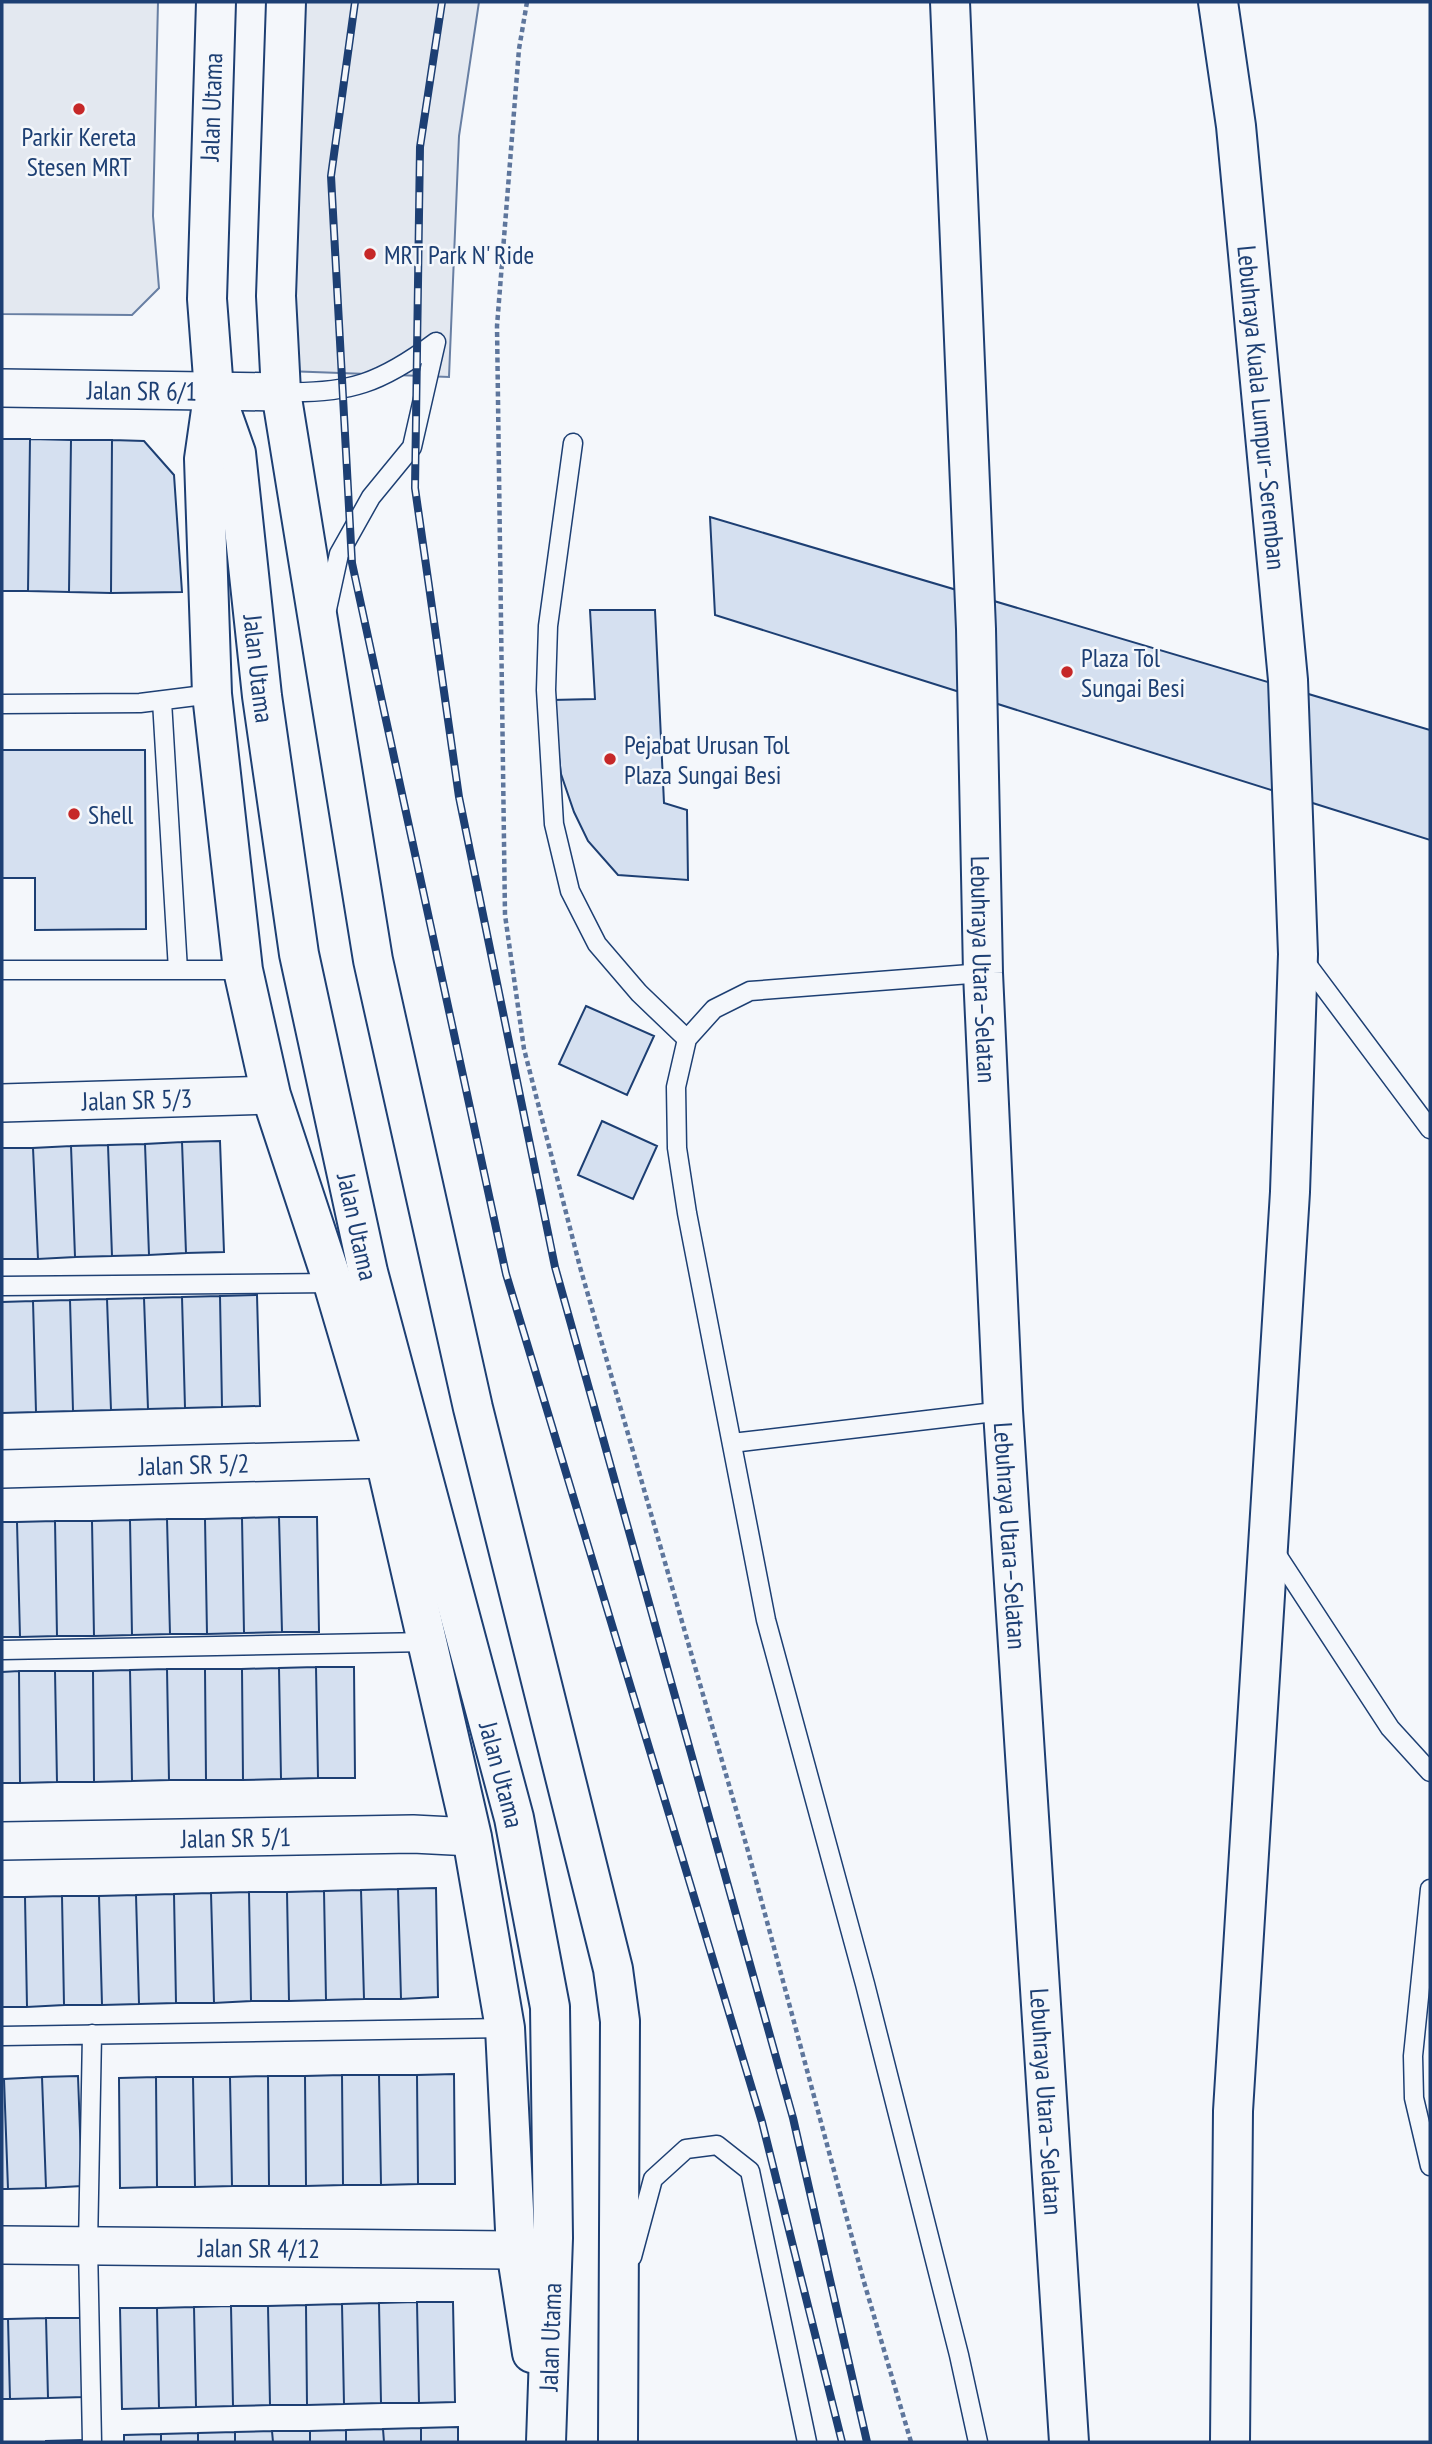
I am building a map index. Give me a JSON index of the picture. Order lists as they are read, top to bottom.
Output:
{
  "streets": {
    "main road": ["Jalan Utama", "Lebuhraya Kuala Lumpur–Seremban", "Lebuhraya Utara–Selatan"],
    "street": [
      "Jalan SR 6/1",
      "Jalan SR 5/3",
      "Jalan SR 5/2",
      "Jalan SR 5/1",
      "Jalan SR 4/12"
    ]
  },
  "crossings": [
    ["Jalan Utama", "Jalan SR 6/1"]
  ],
  "places": [
    "Parkir Kereta Stesen MRT",
    "MRT Park N' Ride",
    "Plaza Tol Sungai Besi",
    "Pejabat Urusan Tol Plaza Sungai Besi",
    "Shell"
  ]
}
